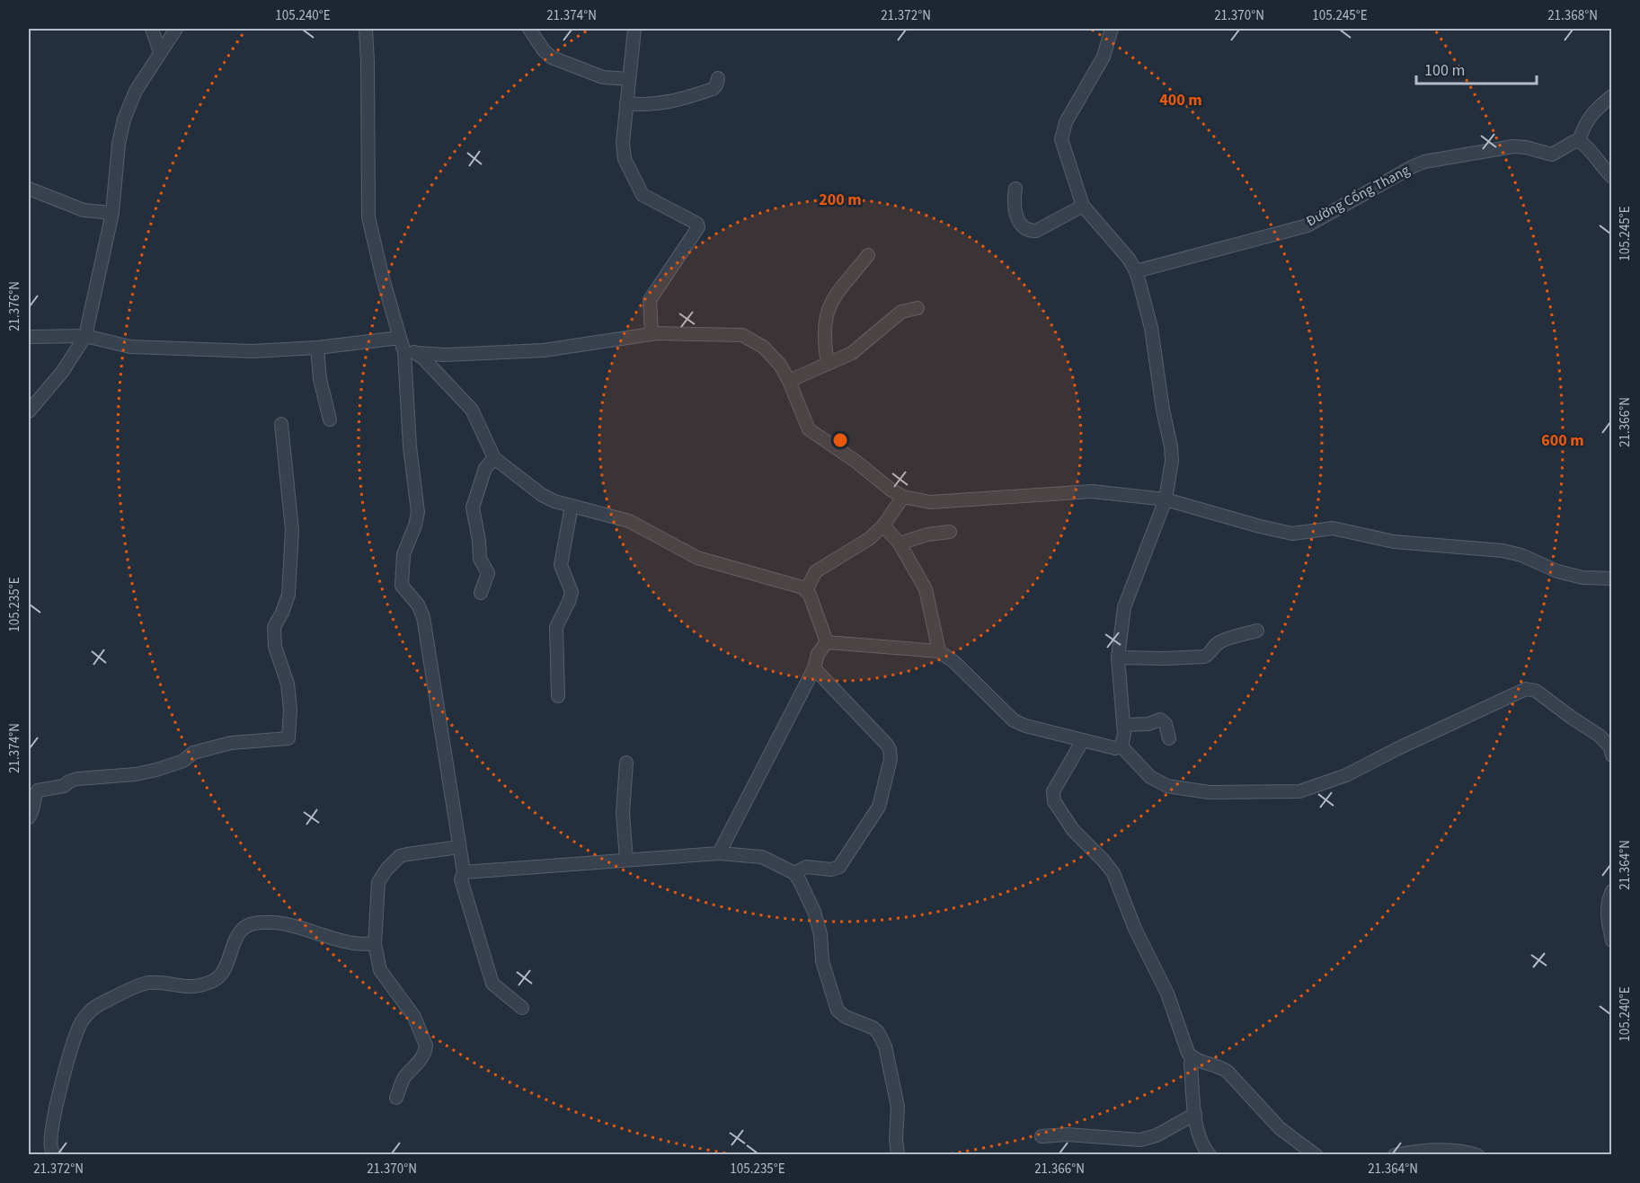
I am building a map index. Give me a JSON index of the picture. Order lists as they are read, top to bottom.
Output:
{
  "streets": {
    "street": ["Đường Cổng Thang"]
  },
  "scale_bar": "100 m",
  "coordinates": [
    "105.240°E",
    "21.374°N",
    "21.372°N",
    "21.370°N",
    "105.245°E",
    "21.368°N",
    "21.376°N",
    "21.366°N",
    "105.235°E",
    "21.364°N"
  ],
  "rings": ["400 m", "200 m", "600 m"]
}
